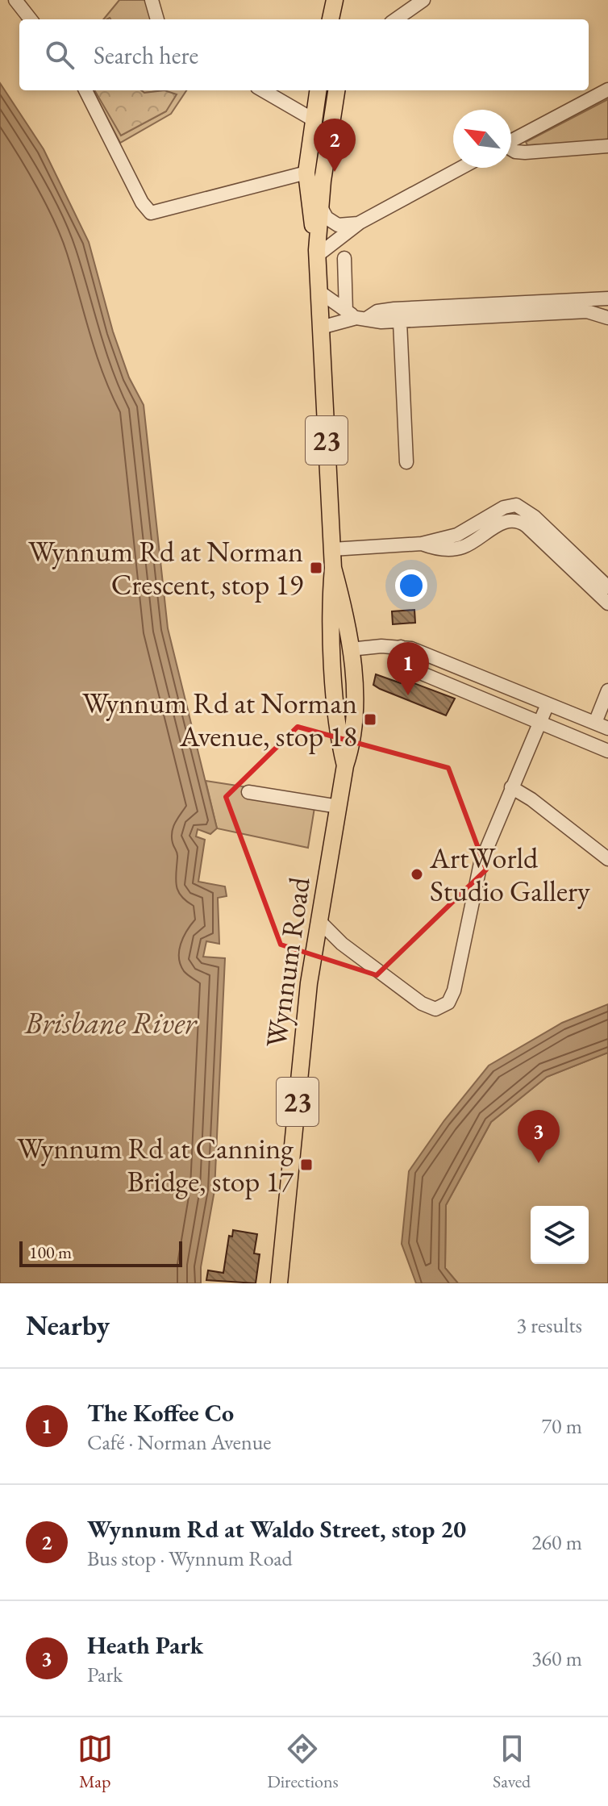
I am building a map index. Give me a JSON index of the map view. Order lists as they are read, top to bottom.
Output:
{
  "streets": {
    "main road": ["23", "Wynnum Road"]
  },
  "water": ["Brisbane River"],
  "places": {
    "transit": ["Wynnum Rd at Norman Crescent, stop 19", "Wynnum Rd at Norman Avenue, stop 18", "Wynnum Rd at Canning Bridge, stop 17"],
    "other": ["ArtWorld Studio Gallery"]
  },
  "scale_bar": "100 m",
  "north": "top left",
  "page": {
    "search": "Search here",
    "pins": ["2", "1", "3"],
    "scale": "100 m",
    "heading": ["Nearby", "3 results"],
    "list": [
      {
        "mark": "1",
        "name": "The Koffee Co",
        "note": "Café · Norman Avenue",
        "value": "70 m"
      },
      {
        "mark": "2",
        "name": "Wynnum Rd at Waldo Street, stop 20",
        "note": "Bus stop · Wynnum Road",
        "value": "260 m"
      },
      {
        "mark": "3",
        "name": "Heath Park",
        "note": "Park",
        "value": "360 m"
      }
    ],
    "nav": ["Map", "Directions", "Saved"]
  }
}
